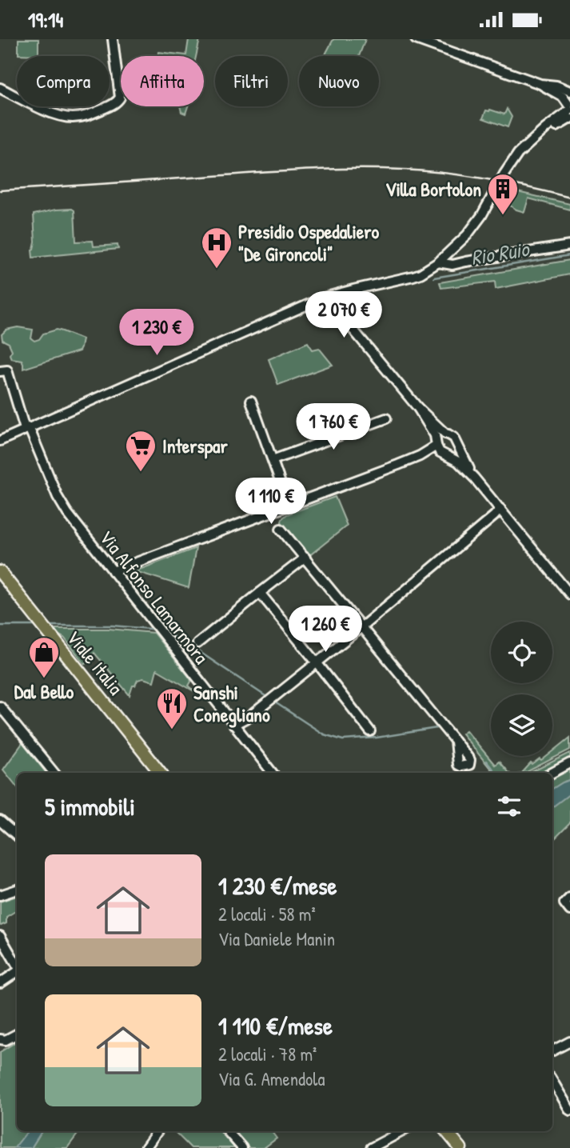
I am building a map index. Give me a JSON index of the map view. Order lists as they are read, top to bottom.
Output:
{
  "streets": {
    "main road": ["Viale Italia"],
    "street": ["Via Alfonso Lamarmora"]
  },
  "water": ["Rio Ruio"],
  "places": {
    "building": ["Villa Bortolon"],
    "hospital": ["Presidio Ospedaliero \"De Gironcoli\""],
    "supermarket": ["Interspar"],
    "shop": ["Dal Bello"],
    "restaurant": ["Sanshi Conegliano"]
  },
  "page": {
    "status": "19:14",
    "chip": [
      "Compra",
      "Affitta",
      "Filtri",
      "Nuovo"
    ],
    "price": [
      "2 070 €",
      "1 230 €",
      "1 760 €",
      "1 110 €",
      "1 260 €"
    ],
    "heading": "5 immobili",
    "list": [
      {
        "name": "1 230 €/mese",
        "note": "2 locali · 58 m² · Via Daniele Manin"
      },
      {
        "name": "1 110 €/mese",
        "note": "2 locali · 78 m² · Via G. Amendola"
      }
    ]
  }
}
